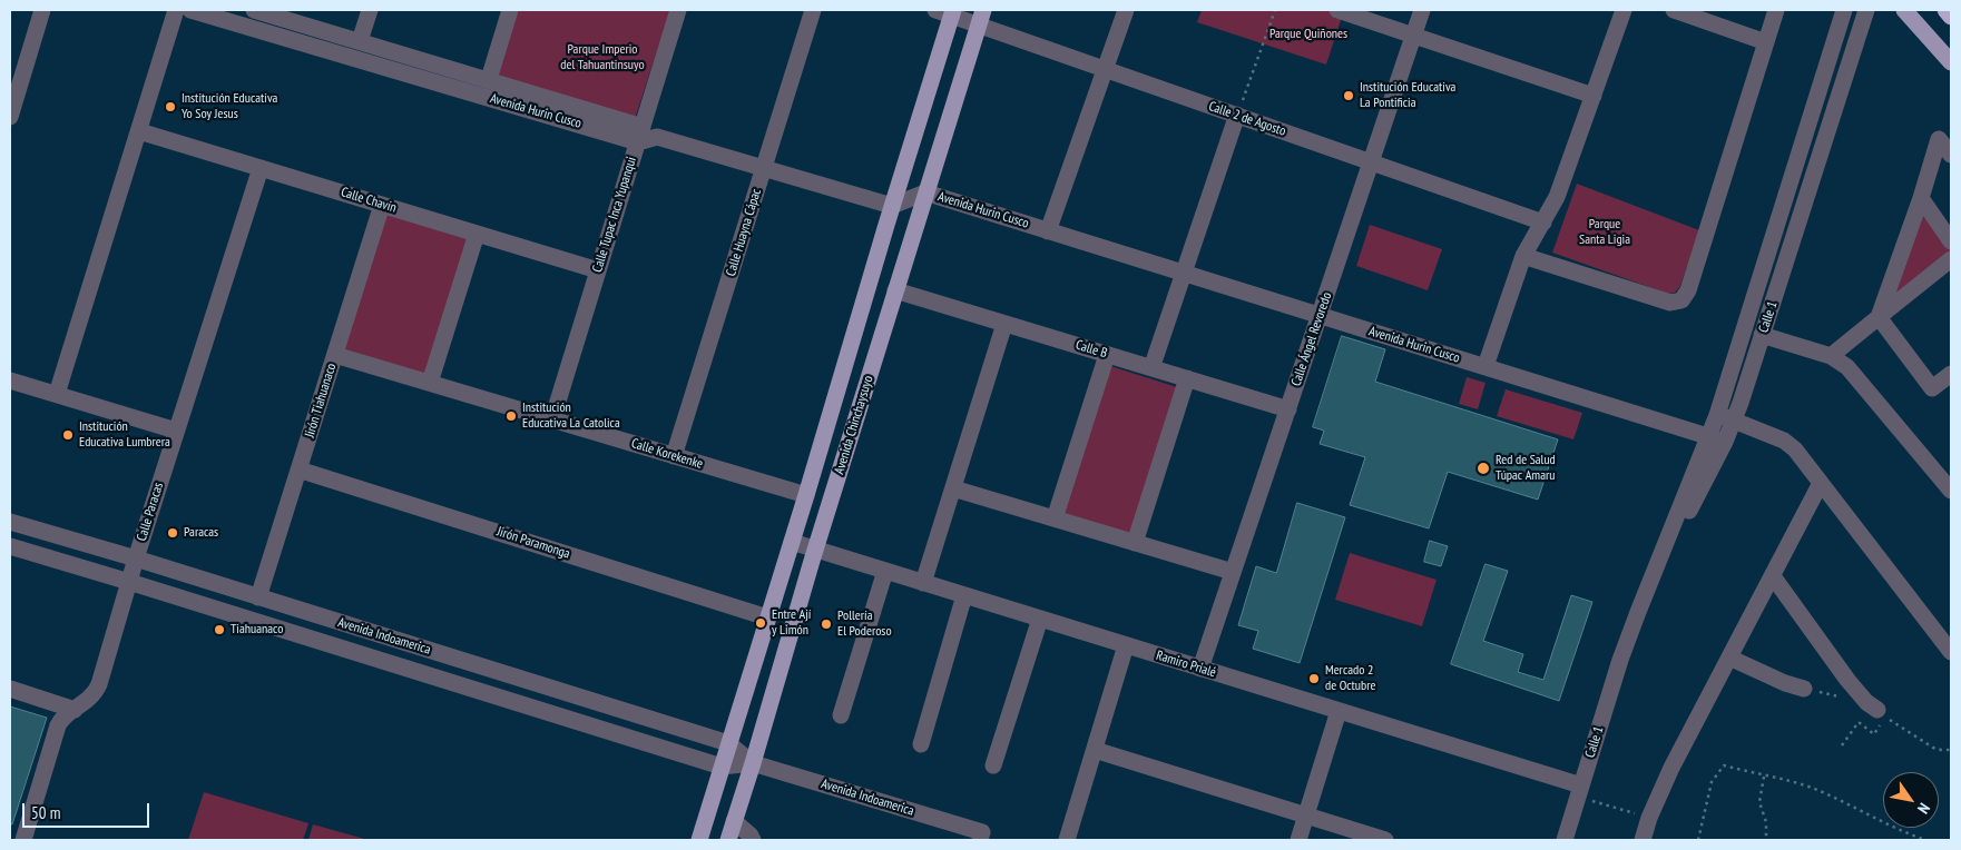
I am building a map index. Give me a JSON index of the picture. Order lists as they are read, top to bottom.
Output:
{
  "streets": {
    "main road": ["Avenida Chinchaysuyo"],
    "street": [
      "Avenida Hurin Cusco",
      "Calle 2 de Agosto",
      "Calle Chavín",
      "Calle Tupac Inca Yupanqui",
      "Calle Huayna Cápac",
      "Calle 1",
      "Calle Ángel Revoredo",
      "Calle B",
      "Jirón Tiahuanaco",
      "Calle Korekenke",
      "Calle Paracas",
      "Jirón Paramonga",
      "Avenida Indoamerica",
      "Ramiro Prialé"
    ]
  },
  "crossings": [
    ["Avenida Hurin Cusco", "Calle Tupac Inca Yupanqui"],
    ["Avenida Hurin Cusco", "Calle Huayna Cápac"],
    ["Avenida Hurin Cusco", "Calle 1"],
    ["Avenida Hurin Cusco", "Calle Ángel Revoredo"],
    ["Avenida Hurin Cusco", "Avenida Chinchaysuyo"],
    ["Calle 2 de Agosto", "Calle Ángel Revoredo"],
    ["Calle 2 de Agosto", "Avenida Chinchaysuyo"],
    ["Calle Chavín", "Calle Tupac Inca Yupanqui"],
    ["Calle Chavín", "Jirón Tiahuanaco"],
    ["Calle Chavín", "Calle Paracas"],
    ["Calle Tupac Inca Yupanqui", "Calle Korekenke"],
    ["Calle Huayna Cápac", "Calle Korekenke"],
    ["Calle 1", "Ramiro Prialé"],
    ["Calle Ángel Revoredo", "Calle B"],
    ["Calle Ángel Revoredo", "Ramiro Prialé"],
    ["Calle B", "Avenida Chinchaysuyo"],
    ["Jirón Tiahuanaco", "Calle Korekenke"],
    ["Jirón Tiahuanaco", "Jirón Paramonga"],
    ["Jirón Tiahuanaco", "Avenida Indoamerica"],
    ["Avenida Chinchaysuyo", "Calle Korekenke"],
    ["Avenida Chinchaysuyo", "Jirón Paramonga"],
    ["Avenida Chinchaysuyo", "Avenida Indoamerica"],
    ["Avenida Chinchaysuyo", "Ramiro Prialé"],
    ["Calle Paracas", "Avenida Indoamerica"]
  ],
  "parks": ["Parque Quiñones", "Parque Imperio del Tahuantinsuyo", "Parque Santa Ligia"],
  "places": [
    "Institución Educativa La Pontificia",
    "Institución Educativa Yo Soy Jesus",
    "Institución Educativa La Catolica",
    "Institución Educativa Lumbrera",
    "Red de Salud Túpac Amaru",
    "Paracas",
    "Entre Ají y Limón",
    "Pollería El Poderoso",
    "Tiahuanaco",
    "Mercado 2 de Octubre"
  ],
  "scale_bar": "50 m",
  "north": "bottom right"
}
